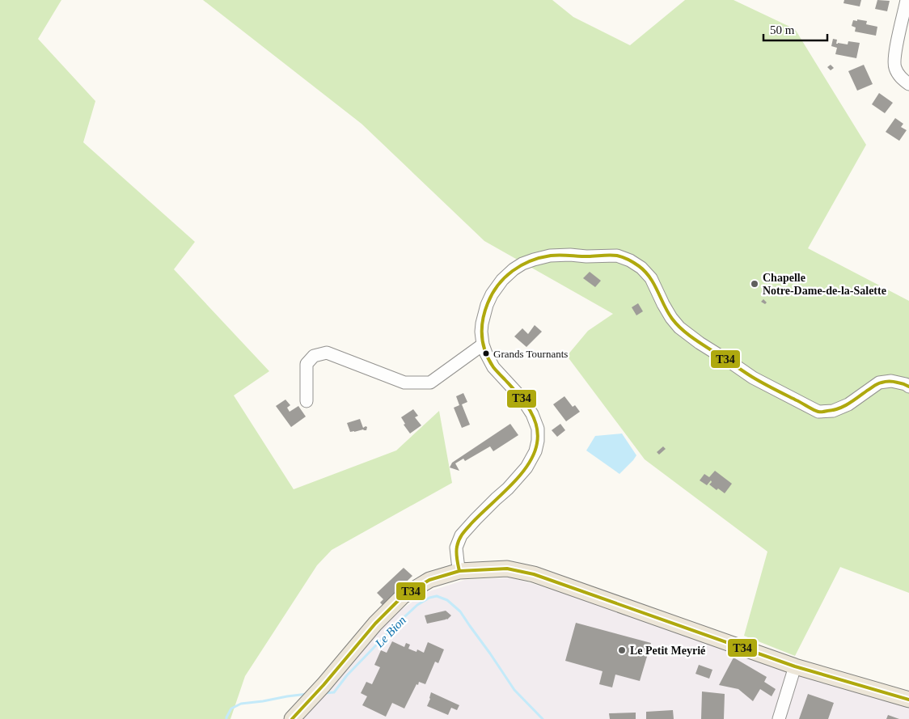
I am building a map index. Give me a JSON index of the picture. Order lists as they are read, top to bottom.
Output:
{
  "water": ["Le Bion"],
  "places": ["Chapelle Notre-Dame-de-la-Salette", "Grands Tournants", "Le Petit Meyrié"],
  "lines": ["transit line T34"],
  "scale_bar": "50 m"
}
